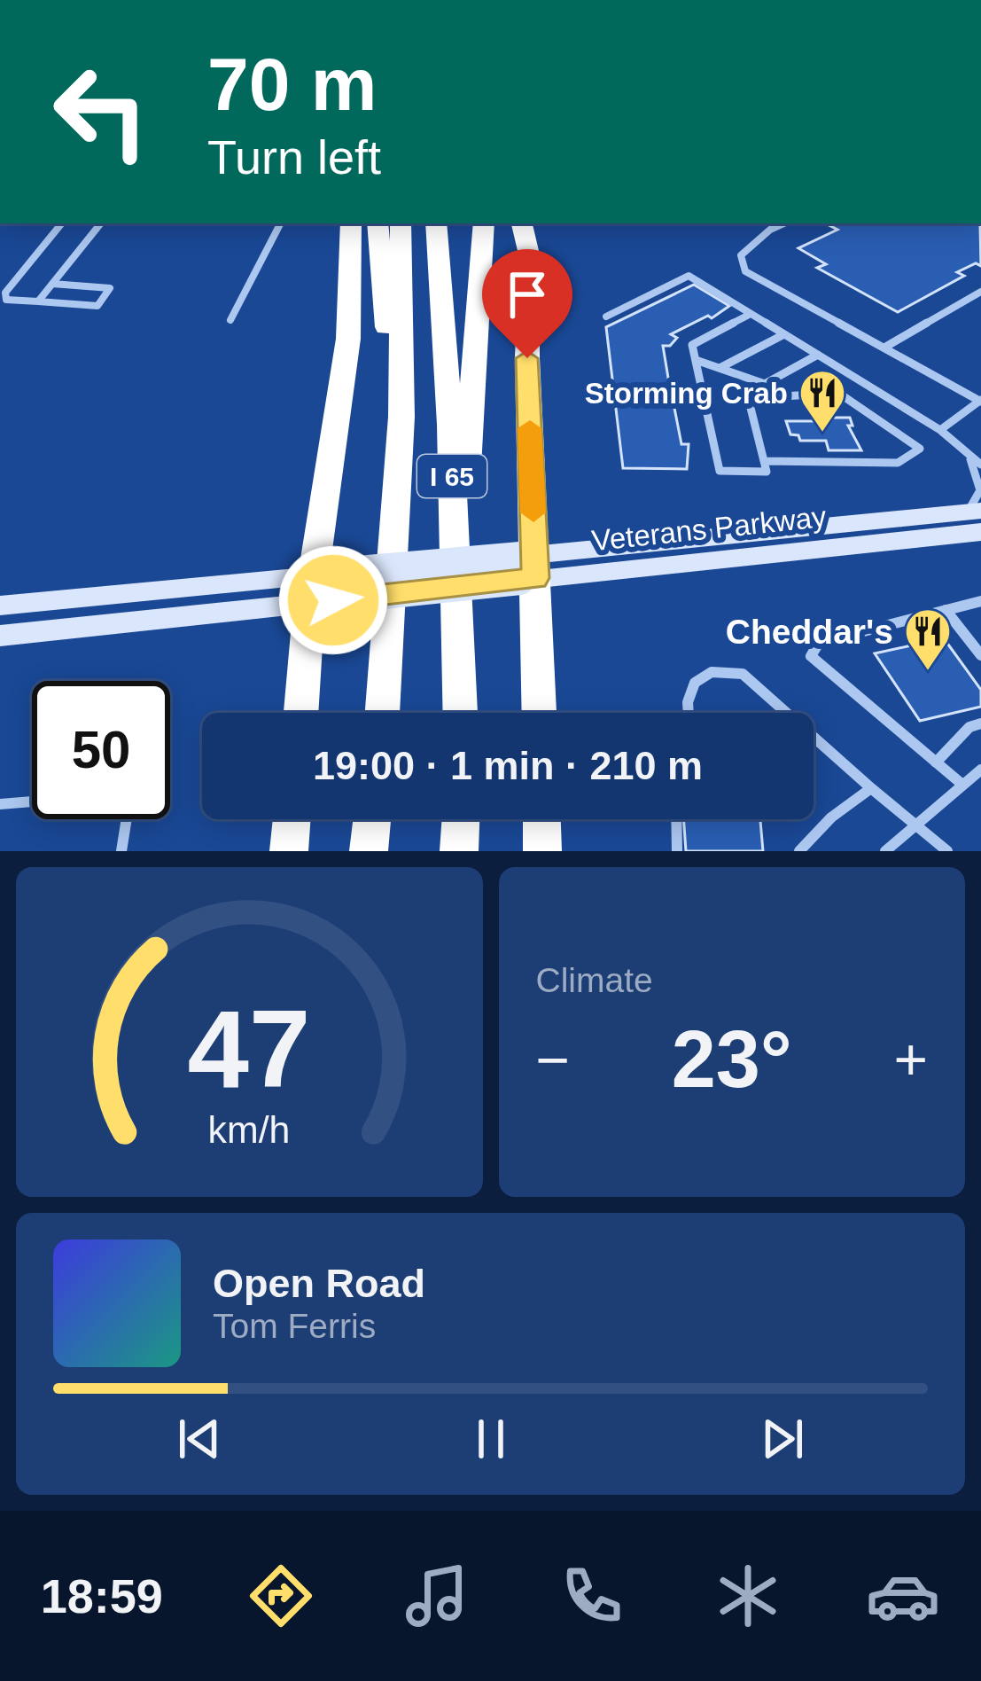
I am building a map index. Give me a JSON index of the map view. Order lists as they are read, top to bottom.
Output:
{
  "streets": {
    "highway": ["I 65"],
    "main road": ["Veterans Parkway"]
  },
  "places": {
    "restaurant": ["Storming Crab", "Cheddar's"]
  },
  "page": {
    "turn": ["70 m", "Turn left"],
    "limit": "50",
    "trip": "19:00 · 1 min · 210 m",
    "tile": "Climate",
    "heat": ["−", "23°", "+"],
    "song": ["Open Road", "Tom Ferris"],
    "tabs": "18:59",
    "gauge": ["47", "km/h"]
  }
}
